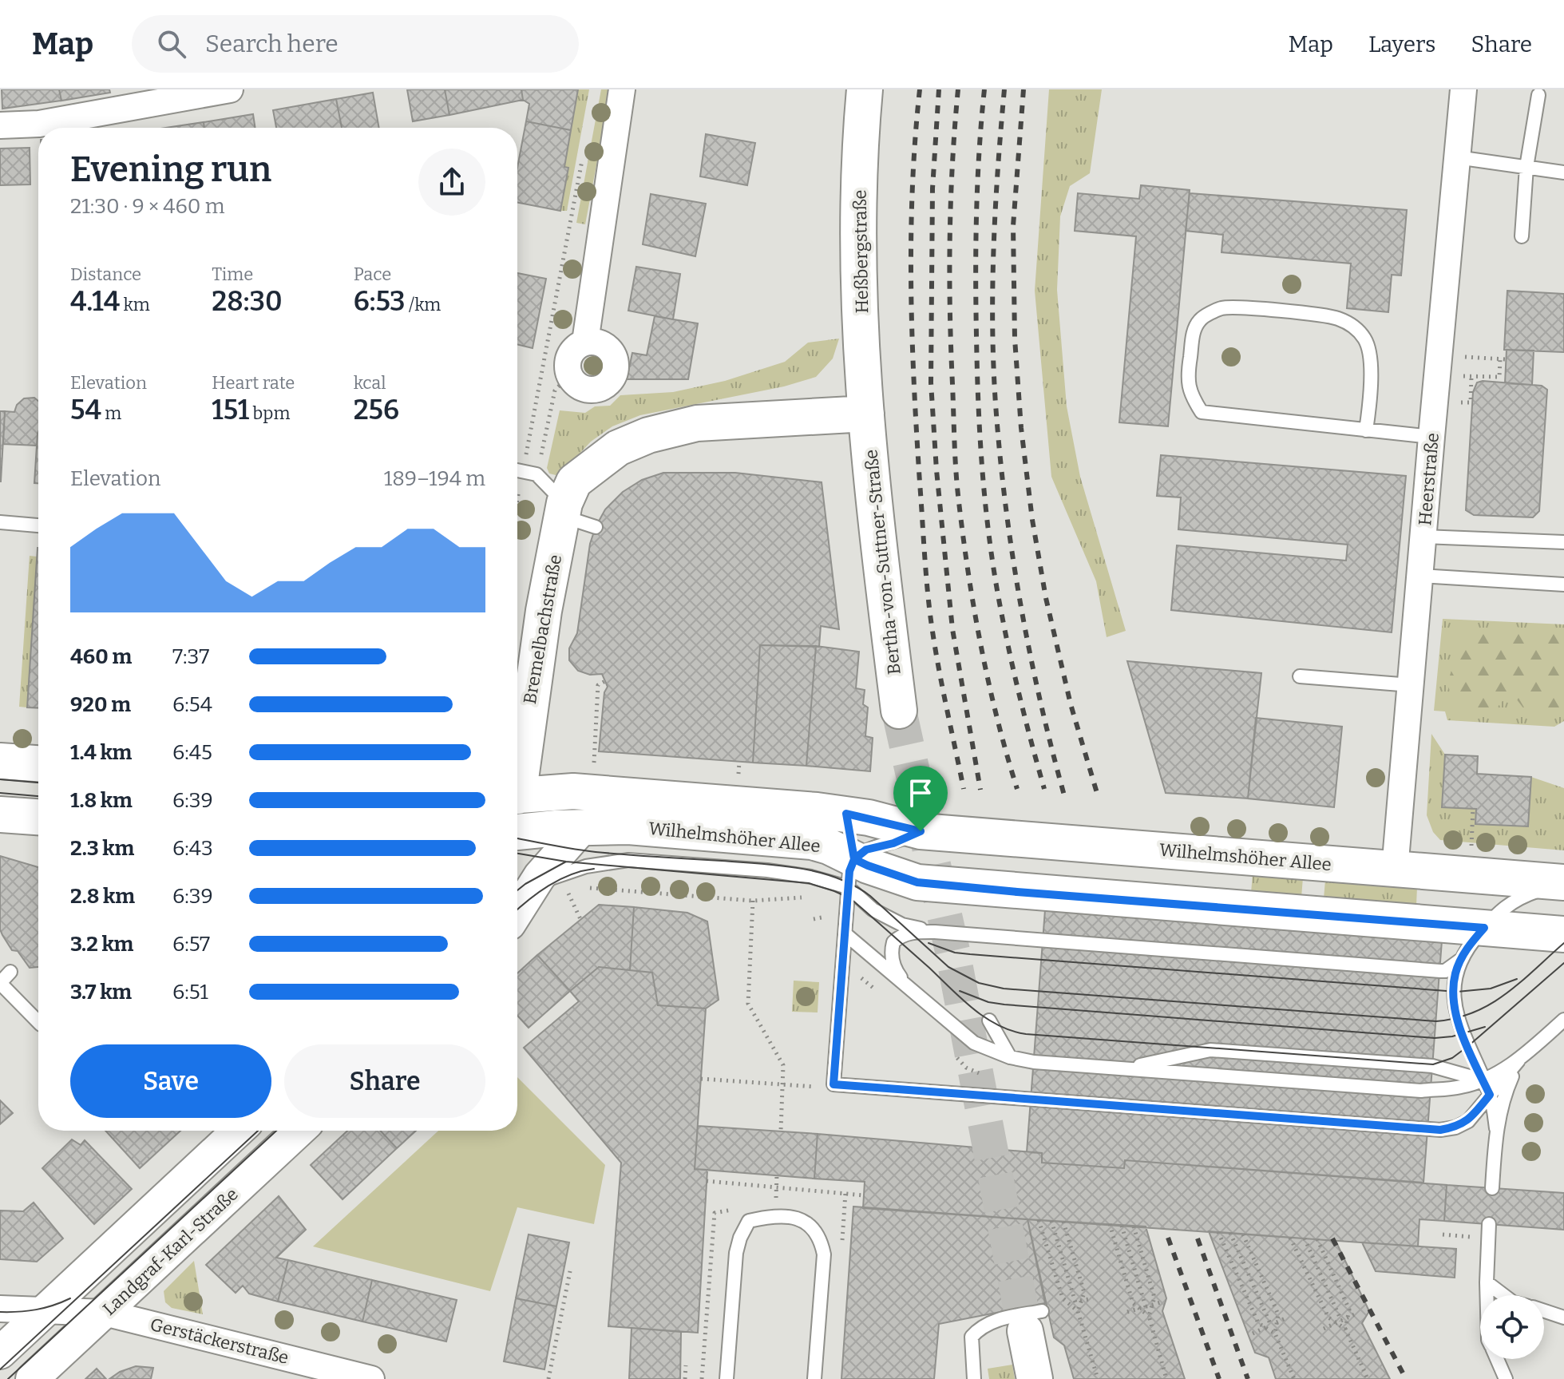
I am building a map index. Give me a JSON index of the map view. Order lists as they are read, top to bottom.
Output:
{
  "streets": {
    "main road": [
      "Heßbergstraße",
      "Bertha-von-Suttner-Straße",
      "Bremelbachstraße",
      "Wilhelmshöher Allee"
    ],
    "street": ["Heerstraße", "Landgraf-Karl-Straße", "Gerstäckerstraße"]
  },
  "crossings": [
    ["Heßbergstraße", "Bertha-von-Suttner-Straße"],
    ["Heßbergstraße", "Bremelbachstraße"],
    ["Heerstraße", "Wilhelmshöher Allee"],
    ["Bertha-von-Suttner-Straße", "Bremelbachstraße"],
    ["Landgraf-Karl-Straße", "Gerstäckerstraße"]
  ],
  "page": {
    "header": "Map",
    "search": "Search here",
    "nav": ["Map", "Layers", "Share"],
    "heading": ["Evening run", "21:30 · 9 × 460 m"],
    "stats": [
      ["Distance", "4.14 km"],
      ["Time", "28:30"],
      ["Pace", "6:53 /km"],
      ["Elevation", "54 m"],
      ["Heart rate", "151 bpm"],
      ["kcal", "256"]
    ],
    "chart": ["Elevation", "189–194 m"],
    "list": [
      {
        "name": "460 m",
        "note": "7:37"
      },
      {
        "name": "920 m",
        "note": "6:54"
      },
      {
        "name": "1.4 km",
        "note": "6:45"
      },
      {
        "name": "1.8 km",
        "note": "6:39"
      },
      {
        "name": "2.3 km",
        "note": "6:43"
      },
      {
        "name": "2.8 km",
        "note": "6:39"
      },
      {
        "name": "3.2 km",
        "note": "6:57"
      },
      {
        "name": "3.7 km",
        "note": "6:51"
      }
    ],
    "buttons": ["Save", "Share"]
  }
}
